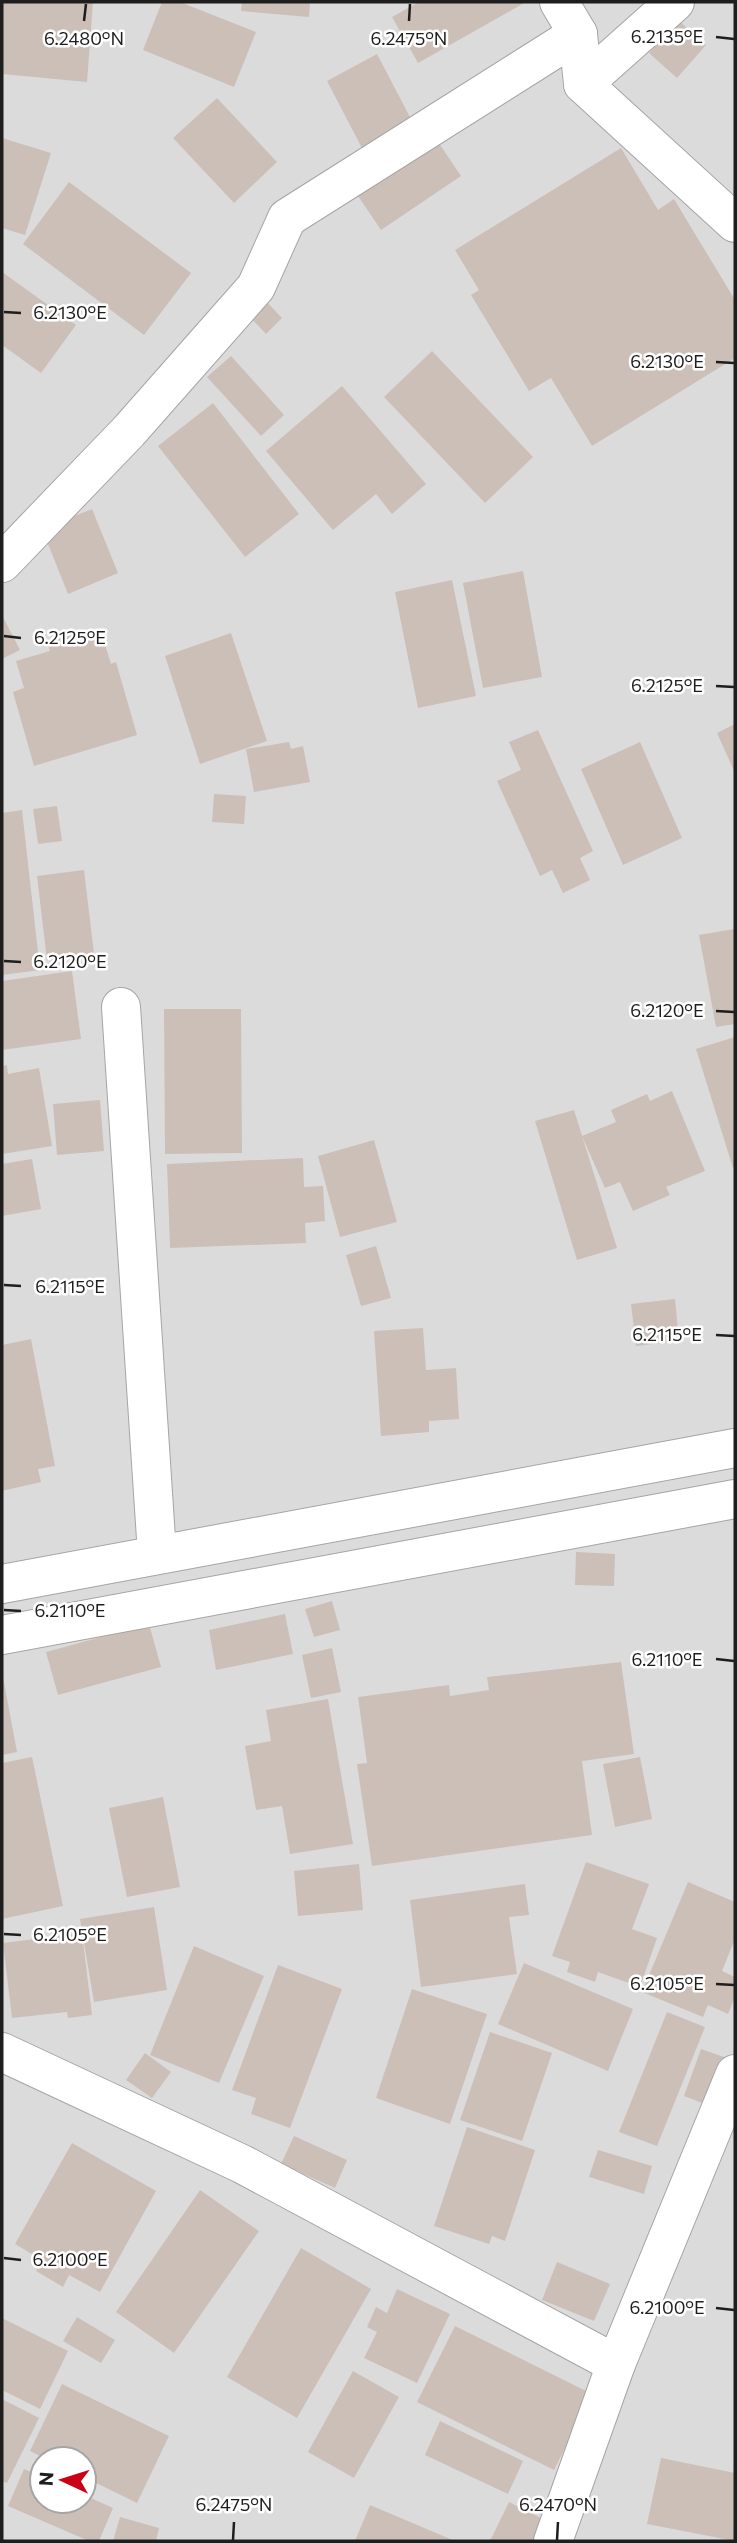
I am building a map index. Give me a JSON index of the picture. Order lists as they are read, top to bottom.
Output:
{
  "north": "left",
  "coordinates": [
    "6.2135°E",
    "6.2480°N",
    "6.2475°N",
    "6.2130°E",
    "6.2125°E",
    "6.2120°E",
    "6.2115°E",
    "6.2110°E",
    "6.2105°E",
    "6.2100°E",
    "6.2470°N"
  ]
}
